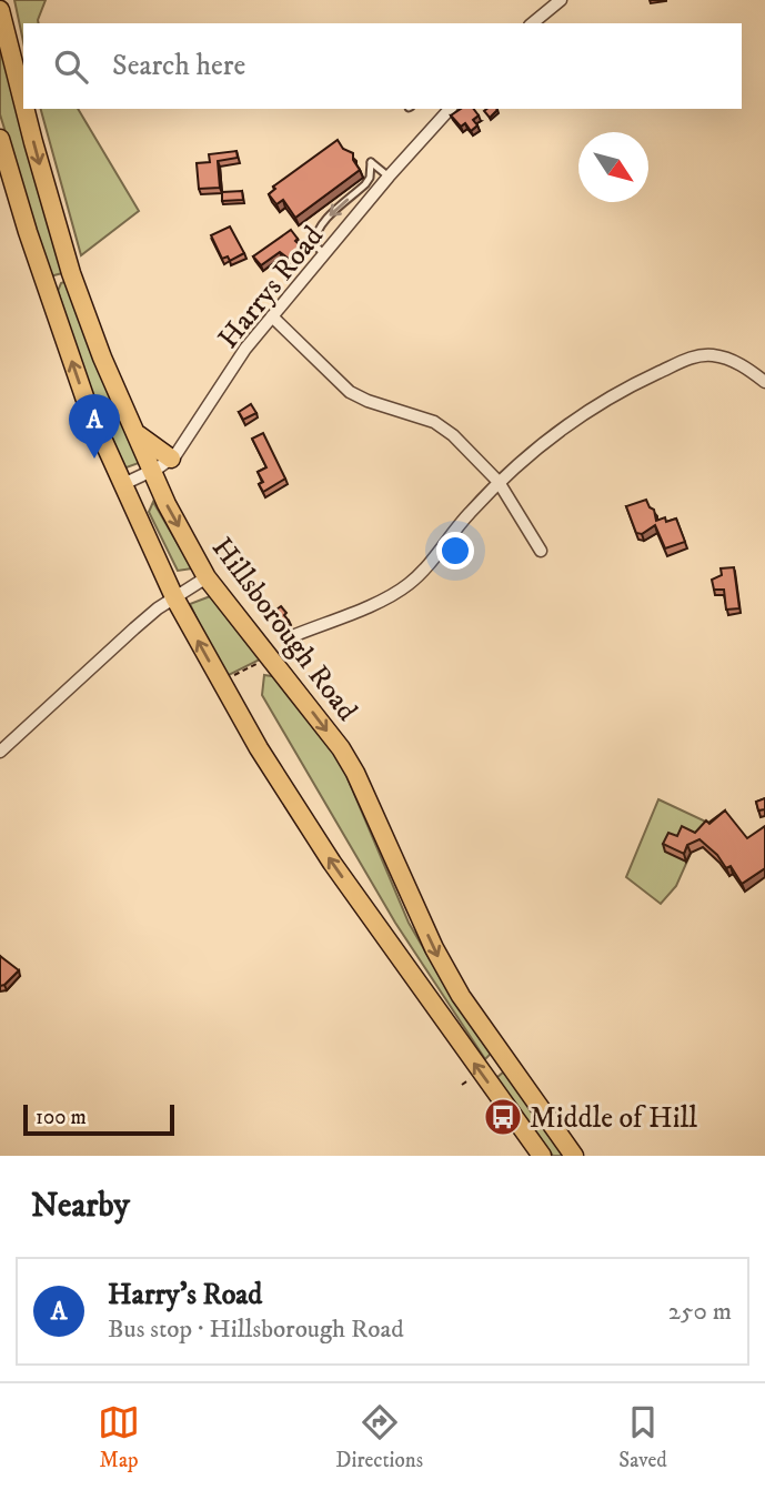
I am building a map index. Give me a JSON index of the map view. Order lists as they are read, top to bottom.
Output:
{
  "streets": {
    "highway": ["Hillsborough Road"],
    "street": ["Harrys Road"]
  },
  "crossings": [
    ["Harrys Road", "Hillsborough Road"]
  ],
  "places": {
    "bus stop": ["Middle of Hill"]
  },
  "scale_bar": "100 m",
  "north": "bottom right",
  "page": {
    "search": "Search here",
    "pins": "A",
    "scale": "100 m",
    "heading": "Nearby",
    "list": [
      {
        "mark": "A",
        "name": "Harry's Road",
        "note": "Bus stop · Hillsborough Road",
        "value": "250 m"
      }
    ],
    "nav": ["Map", "Directions", "Saved"]
  }
}
